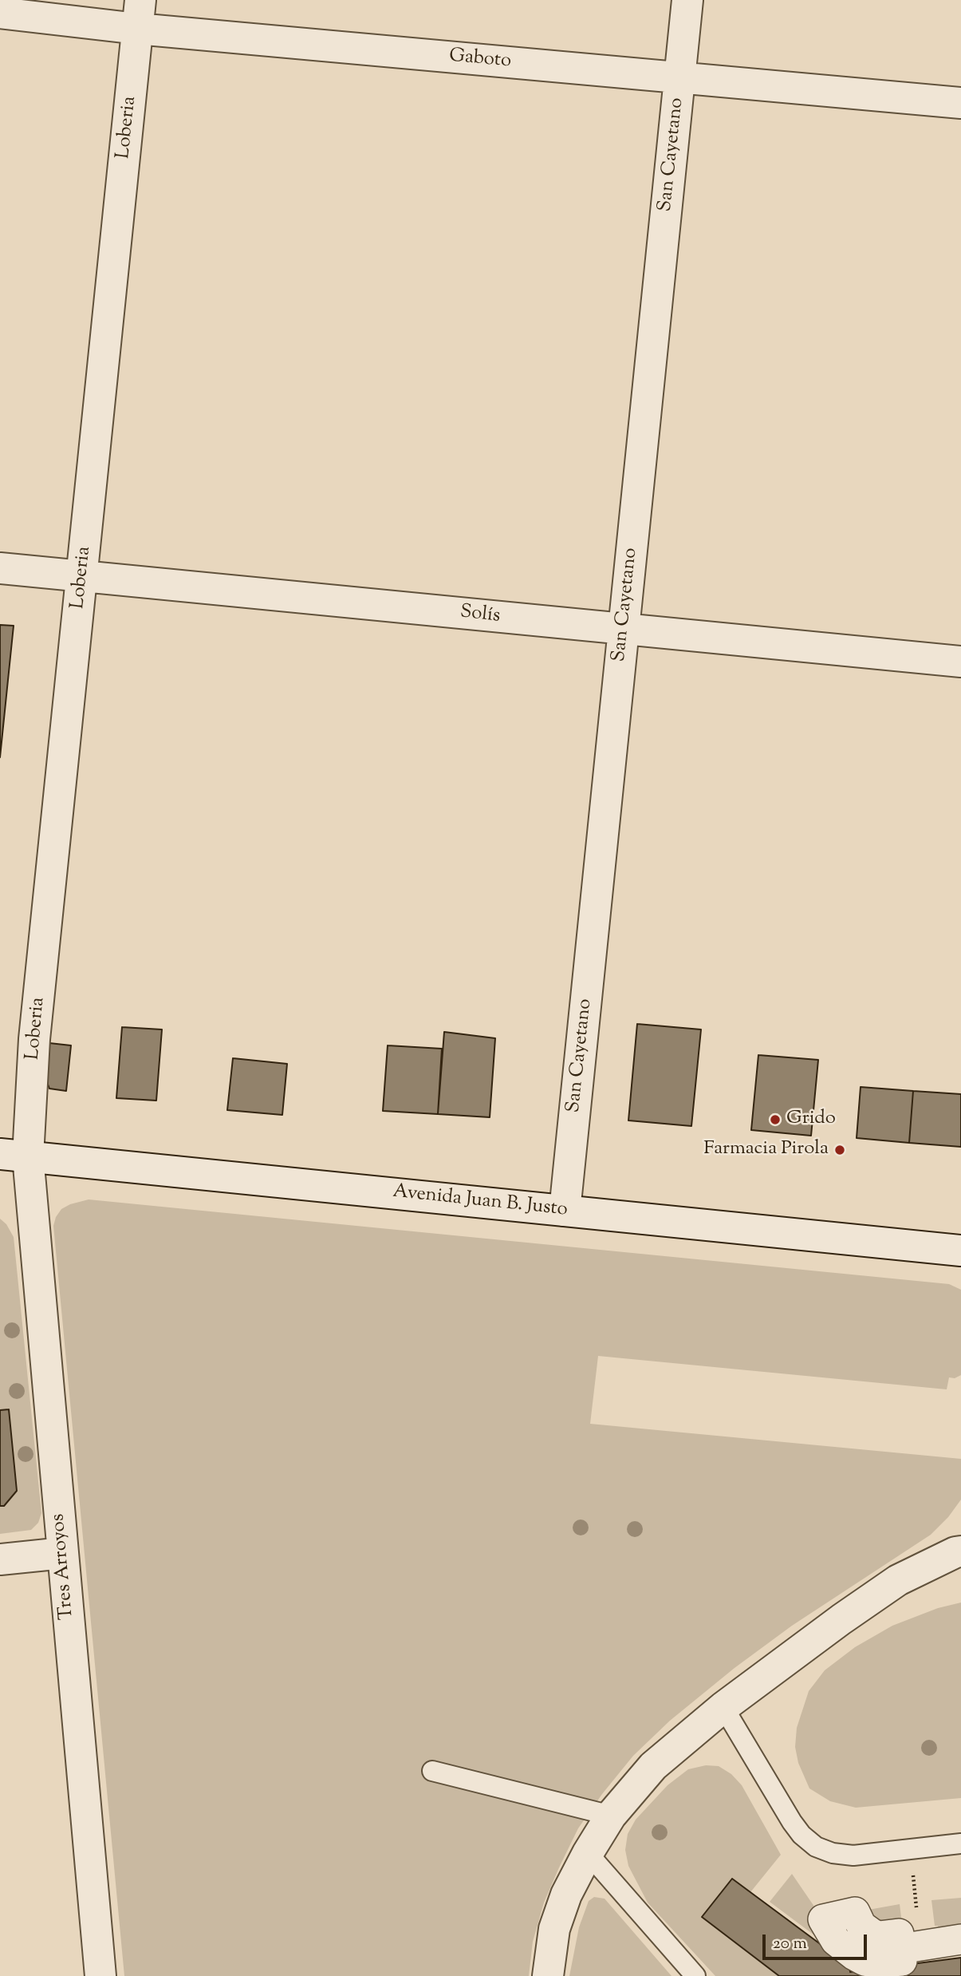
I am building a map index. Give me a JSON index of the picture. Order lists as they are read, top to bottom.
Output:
{
  "streets": {
    "street": [
      "Gaboto",
      "Loberia",
      "San Cayetano",
      "Solís",
      "Avenida Juan B. Justo",
      "Tres Arroyos"
    ]
  },
  "crossings": [
    ["Gaboto", "Loberia"],
    ["Gaboto", "San Cayetano"],
    ["Loberia", "Solís"],
    ["Loberia", "Avenida Juan B. Justo"],
    ["Loberia", "Tres Arroyos"],
    ["San Cayetano", "Solís"],
    ["San Cayetano", "Avenida Juan B. Justo"],
    ["Avenida Juan B. Justo", "Tres Arroyos"]
  ],
  "places": ["Grido", "Farmacia Pirola"],
  "scale_bar": "20 m"
}
